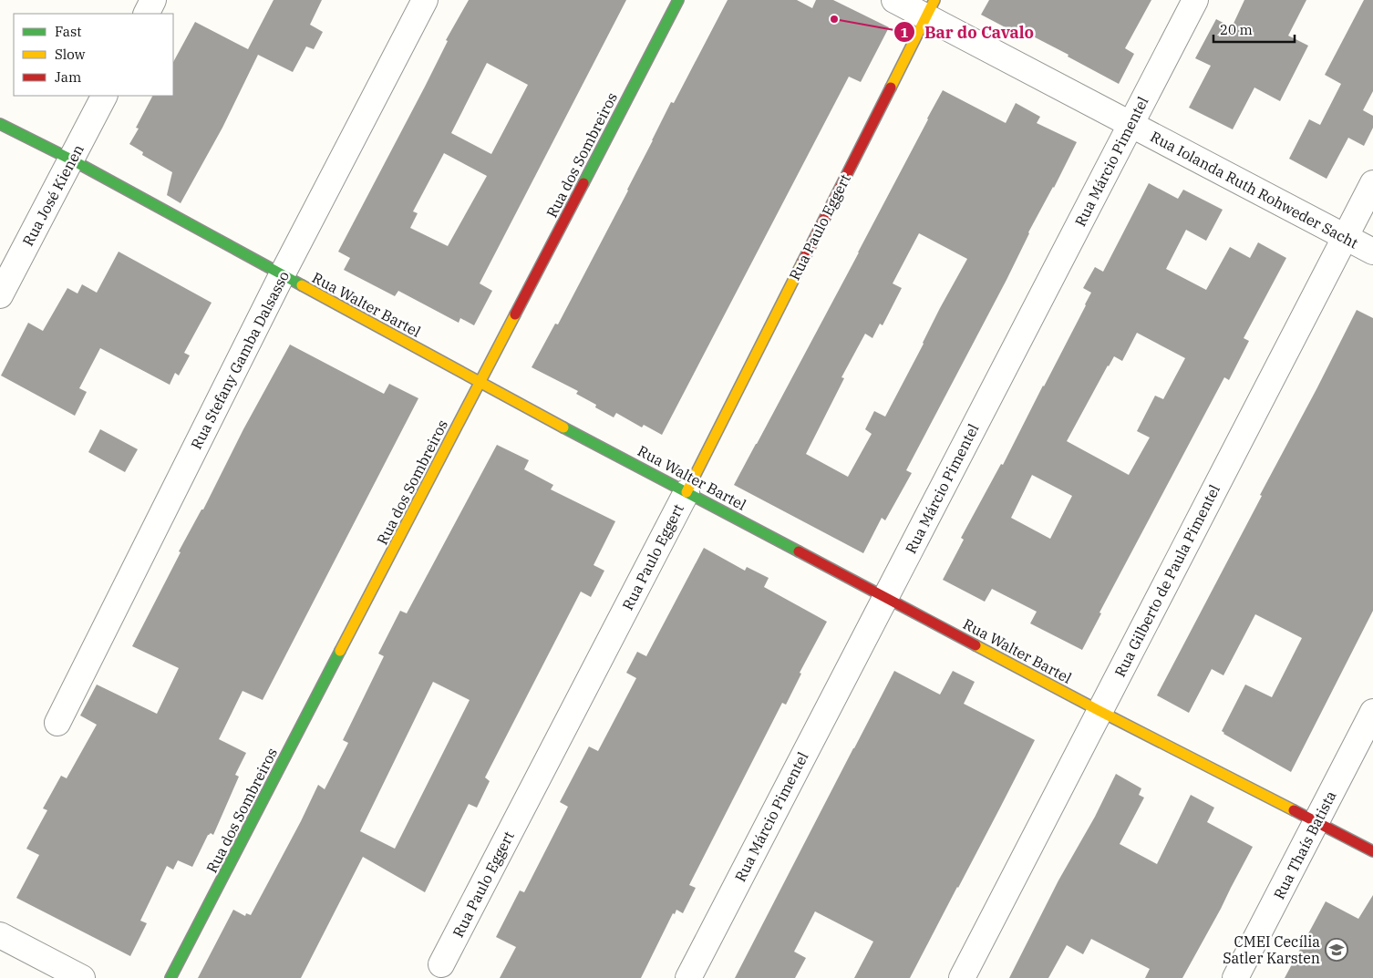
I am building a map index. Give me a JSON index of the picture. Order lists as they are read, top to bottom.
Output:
{
  "streets": {
    "street": [
      "Rua dos Sombreiros",
      "Rua Márcio Pimentel",
      "Rua Iolanda Ruth Rohweder Sacht",
      "Rua José Kienen",
      "Rua Paulo Eggert",
      "Rua Walter Bartel",
      "Rua Stefany Gamba Dalsasso",
      "Rua Gilberto de Paula Pimentel",
      "Rua Thaís Batista"
    ]
  },
  "crossings": [
    ["Rua dos Sombreiros", "Rua Walter Bartel"],
    ["Rua Márcio Pimentel", "Rua Iolanda Ruth Rohweder Sacht"],
    ["Rua Márcio Pimentel", "Rua Walter Bartel"],
    ["Rua Iolanda Ruth Rohweder Sacht", "Rua Paulo Eggert"],
    ["Rua Iolanda Ruth Rohweder Sacht", "Rua Gilberto de Paula Pimentel"],
    ["Rua José Kienen", "Rua Walter Bartel"],
    ["Rua Paulo Eggert", "Rua Walter Bartel"],
    ["Rua Walter Bartel", "Rua Stefany Gamba Dalsasso"],
    ["Rua Walter Bartel", "Rua Gilberto de Paula Pimentel"],
    ["Rua Walter Bartel", "Rua Thaís Batista"]
  ],
  "places": {
    "other": ["Bar do Cavalo"],
    "school or university": ["CMEI Cecília Satler Karsten"]
  },
  "legend": ["Fast", "Slow", "Jam"],
  "scale_bar": "20 m"
}
